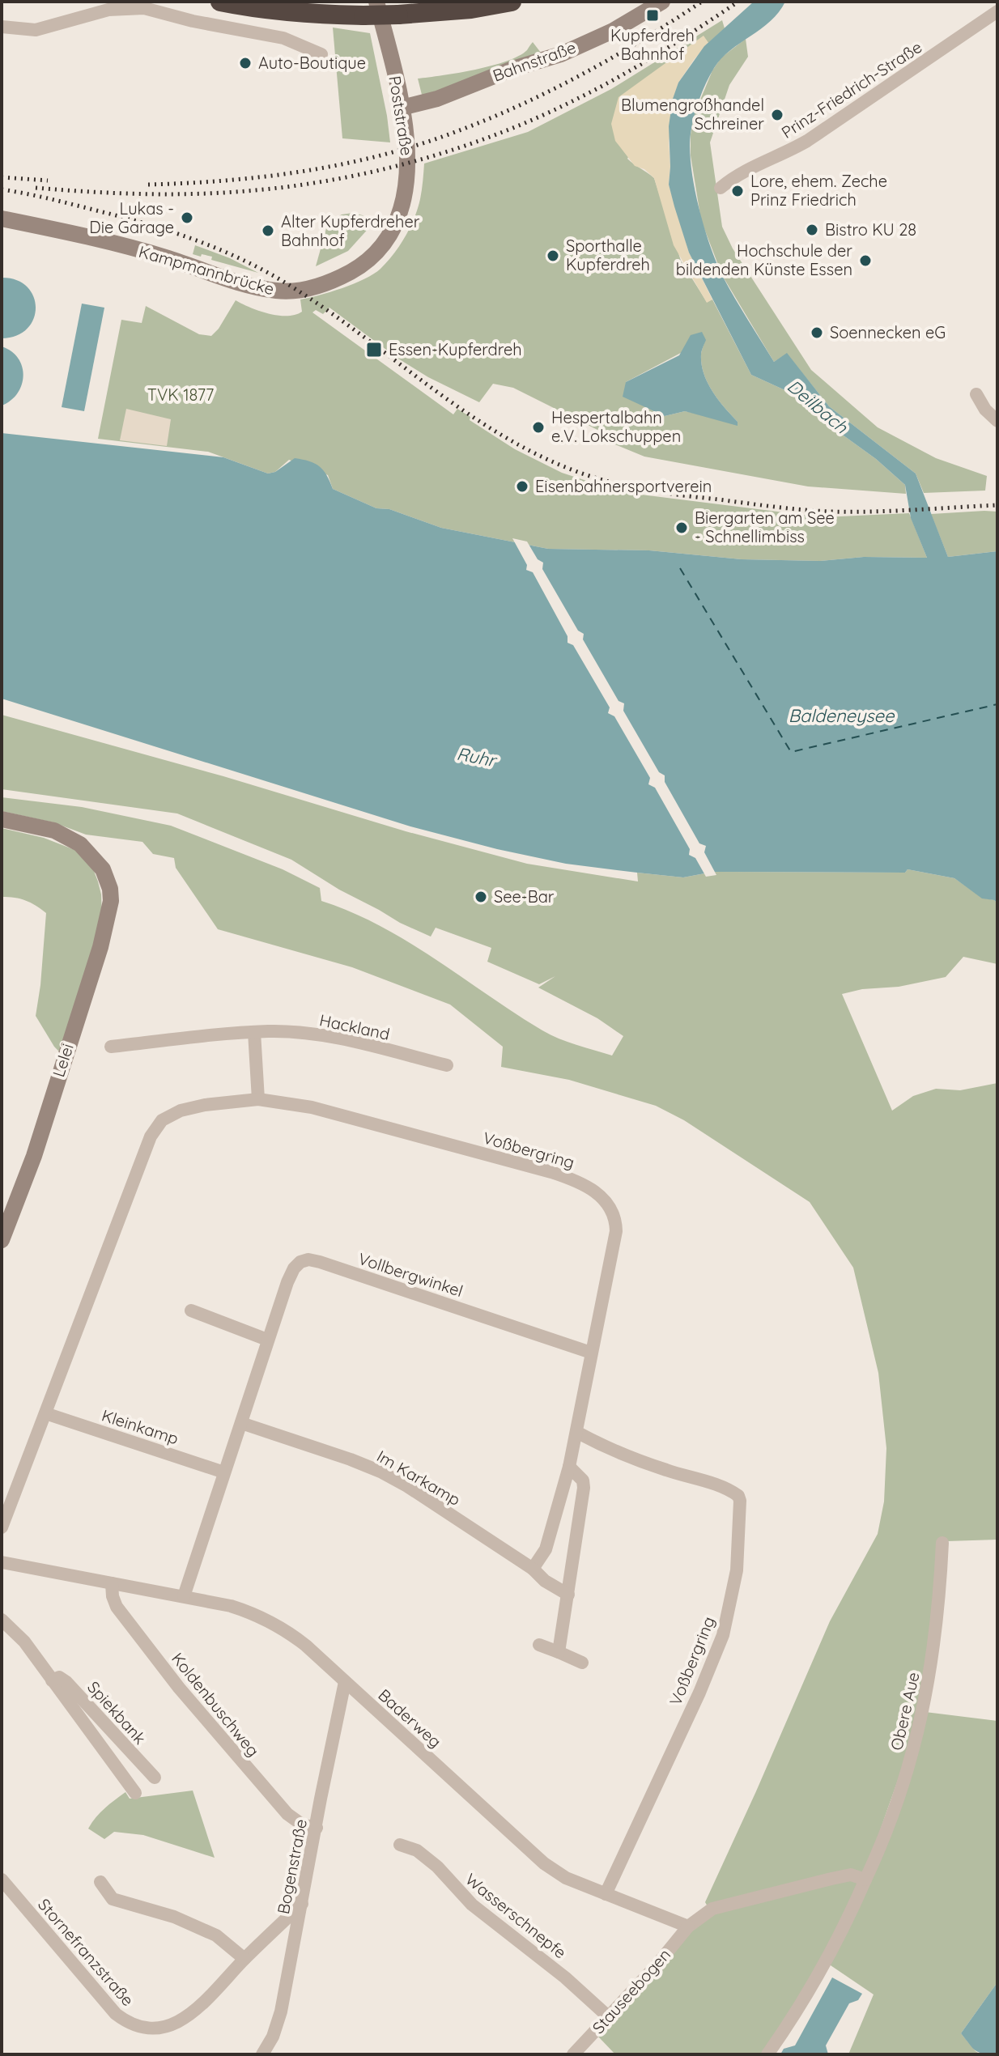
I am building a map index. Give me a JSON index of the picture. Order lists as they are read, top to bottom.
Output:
{
  "streets": {
    "street": [
      "Bahnstraße",
      "Prinz-Friedrich-Straße",
      "Poststraße",
      "Kampmannbrücke",
      "Hackland",
      "Lelei",
      "Voßbergring",
      "Vollbergwinkel",
      "Kleinkamp",
      "Im Karkamp",
      "Koldenbuschweg",
      "Obere Aue",
      "Spiekbank",
      "Baderweg",
      "Bogenstraße",
      "Wasserschnepfe",
      "Stornefranzstraße",
      "Stauseebogen"
    ]
  },
  "crossings": [
    ["Bahnstraße", "Poststraße"],
    ["Poststraße", "Kampmannbrücke"],
    ["Voßbergring", "Vollbergwinkel"],
    ["Voßbergring", "Kleinkamp"],
    ["Voßbergring", "Baderweg"],
    ["Vollbergwinkel", "Kleinkamp"],
    ["Vollbergwinkel", "Im Karkamp"],
    ["Vollbergwinkel", "Baderweg"],
    ["Koldenbuschweg", "Baderweg"],
    ["Koldenbuschweg", "Bogenstraße"],
    ["Baderweg", "Bogenstraße"],
    ["Baderweg", "Stauseebogen"],
    ["Bogenstraße", "Stornefranzstraße"],
    ["Wasserschnepfe", "Stauseebogen"]
  ],
  "water": ["Deilbach", "Baldeneysee", "Ruhr"],
  "parks": ["TVK 1877"],
  "places": {
    "transit": ["Kupferdreh Bahnhof", "Essen-Kupferdreh"],
    "other": [
      "Auto-Boutique",
      "Blumengroßhandel Schreiner",
      "Lore, ehem. Zeche Prinz Friedrich",
      "Lukas - Die Garage",
      "Bistro KU 28",
      "Alter Kupferdreher Bahnhof",
      "Sporthalle Kupferdreh",
      "Hochschule der bildenden Künste Essen",
      "Soennecken eG",
      "Hespertalbahn e.V. Lokschuppen",
      "Eisenbahnersportverein",
      "Biergarten am See - Schnellimbiss",
      "See-Bar"
    ]
  }
}
